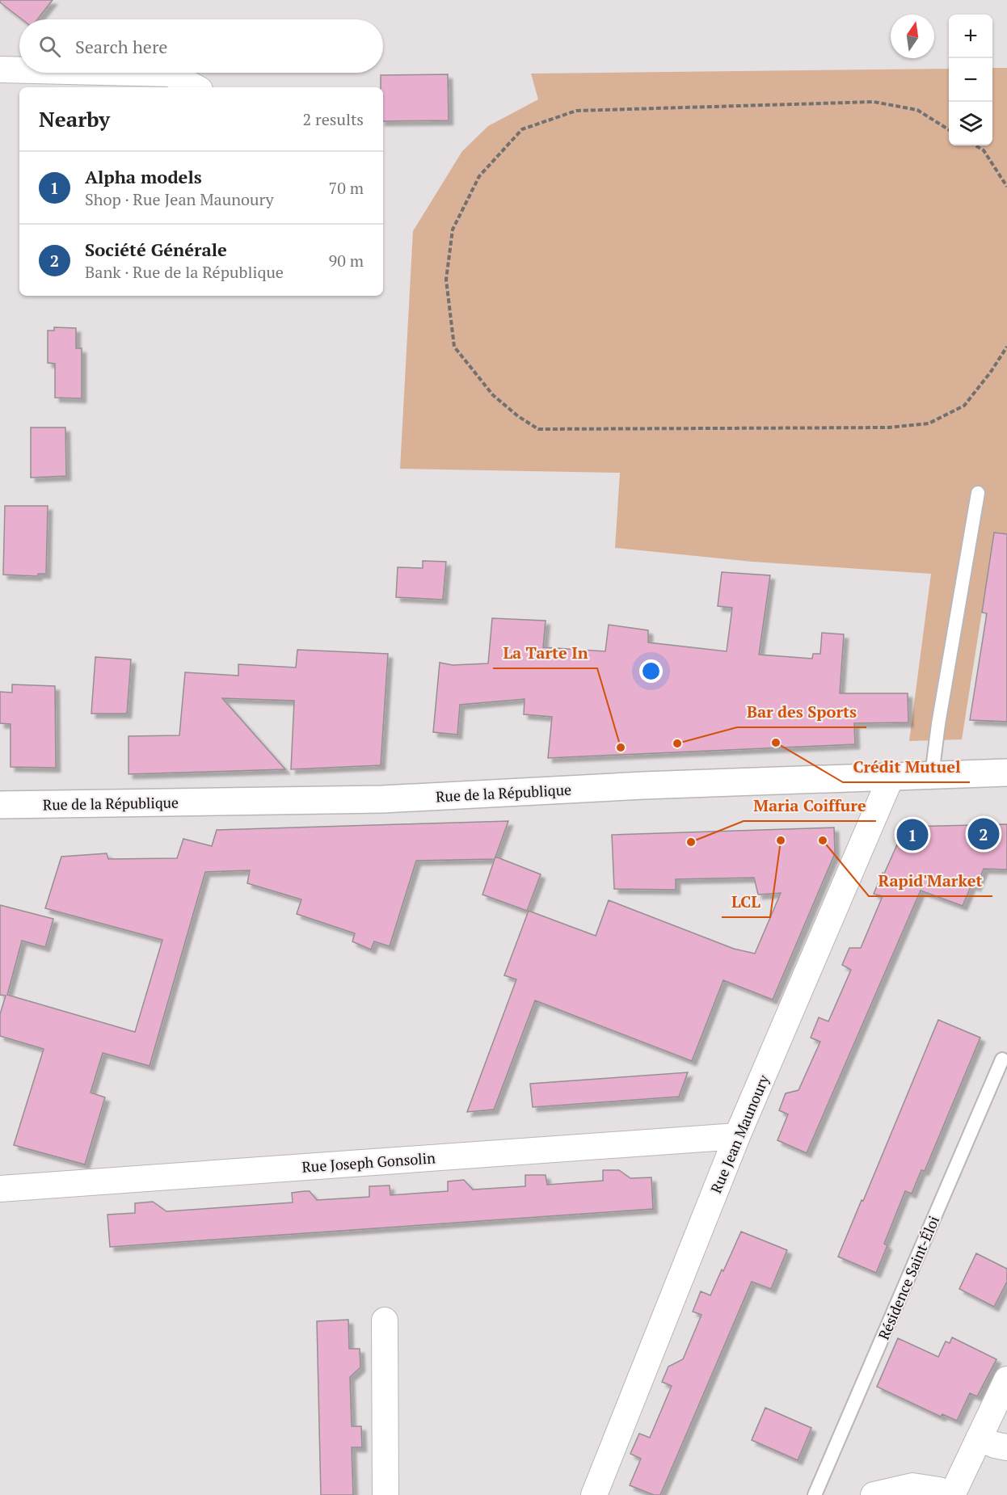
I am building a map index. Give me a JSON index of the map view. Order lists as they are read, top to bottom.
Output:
{
  "streets": {
    "main road": ["Rue de la République"],
    "street": ["Rue Jean Maunoury", "Rue Joseph Gonsolin"],
    "lane": ["Résidence Saint-Éloi"]
  },
  "crossings": [
    ["Rue de la République", "Rue Jean Maunoury"],
    ["Rue Jean Maunoury", "Rue Joseph Gonsolin"]
  ],
  "places": [
    "Crédit Mutuel",
    "Bar des Sports",
    "La Tarte In",
    "LCL",
    "Rapid'Market",
    "Maria Coiffure"
  ],
  "north": "top",
  "page": {
    "map_buttons": ["+", "−"],
    "search": "Search here",
    "heading": ["Nearby", "2 results"],
    "list": [
      {
        "mark": "1",
        "name": "Alpha models",
        "note": "Shop · Rue Jean Maunoury",
        "value": "70 m"
      },
      {
        "mark": "2",
        "name": "Société Générale",
        "note": "Bank · Rue de la République",
        "value": "90 m"
      }
    ],
    "pins": ["2", "1"]
  }
}
